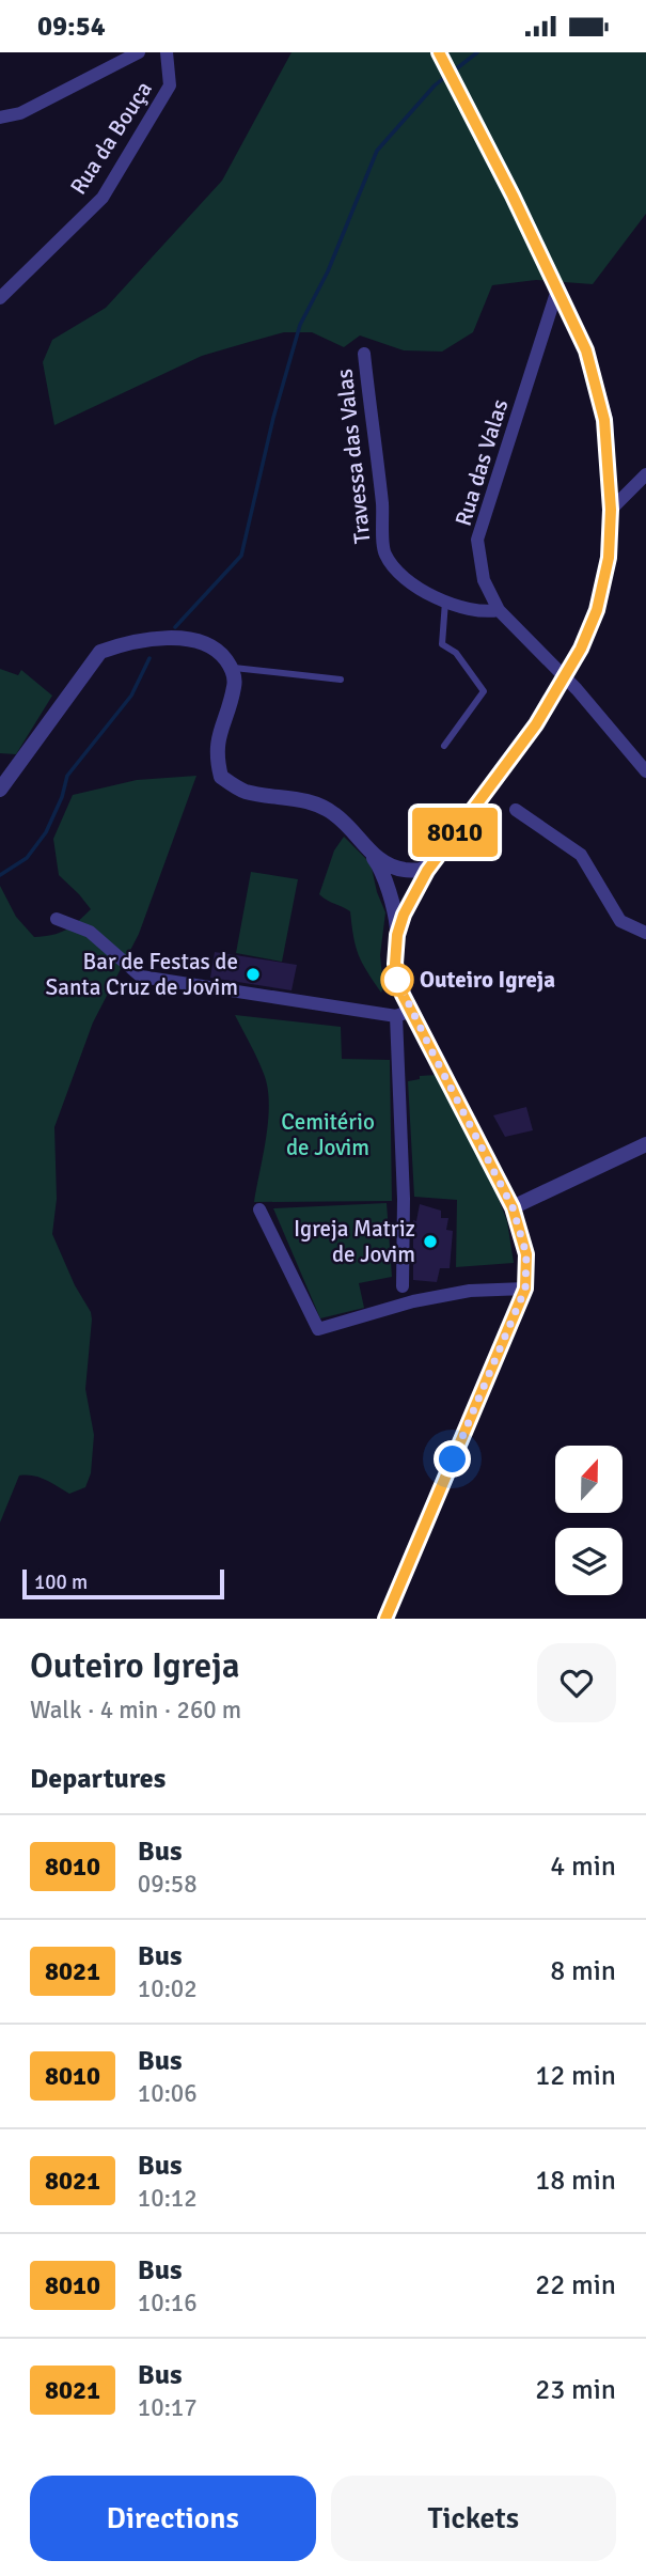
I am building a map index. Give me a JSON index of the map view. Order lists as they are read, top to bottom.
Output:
{
  "streets": {
    "street": ["Rua da Bouça", "Travessa das Valas", "Rua das Valas"]
  },
  "crossings": [
    ["Travessa das Valas", "Rua das Valas"]
  ],
  "parks": ["Cemitério de Jovim"],
  "places": ["Bar de Festas de Santa Cruz de Jovim", "Outeiro Igreja", "Igreja Matriz de Jovim"],
  "lines": ["bus line 8010"],
  "scale_bar": "100 m",
  "north": "top",
  "page": {
    "status": "09:54",
    "on_map": "8010",
    "scale": "100 m",
    "heading": [
      ["Outeiro Igreja", "Walk · 4 min · 260 m"],
      "Departures"
    ],
    "list": [
      {
        "mark": "8010",
        "name": "Bus",
        "note": "09:58",
        "value": "4 min"
      },
      {
        "mark": "8021",
        "name": "Bus",
        "note": "10:02",
        "value": "8 min"
      },
      {
        "mark": "8010",
        "name": "Bus",
        "note": "10:06",
        "value": "12 min"
      },
      {
        "mark": "8021",
        "name": "Bus",
        "note": "10:12",
        "value": "18 min"
      },
      {
        "mark": "8010",
        "name": "Bus",
        "note": "10:16",
        "value": "22 min"
      },
      {
        "mark": "8021",
        "name": "Bus",
        "note": "10:17",
        "value": "23 min"
      }
    ],
    "buttons": ["Directions", "Tickets"]
  }
}
